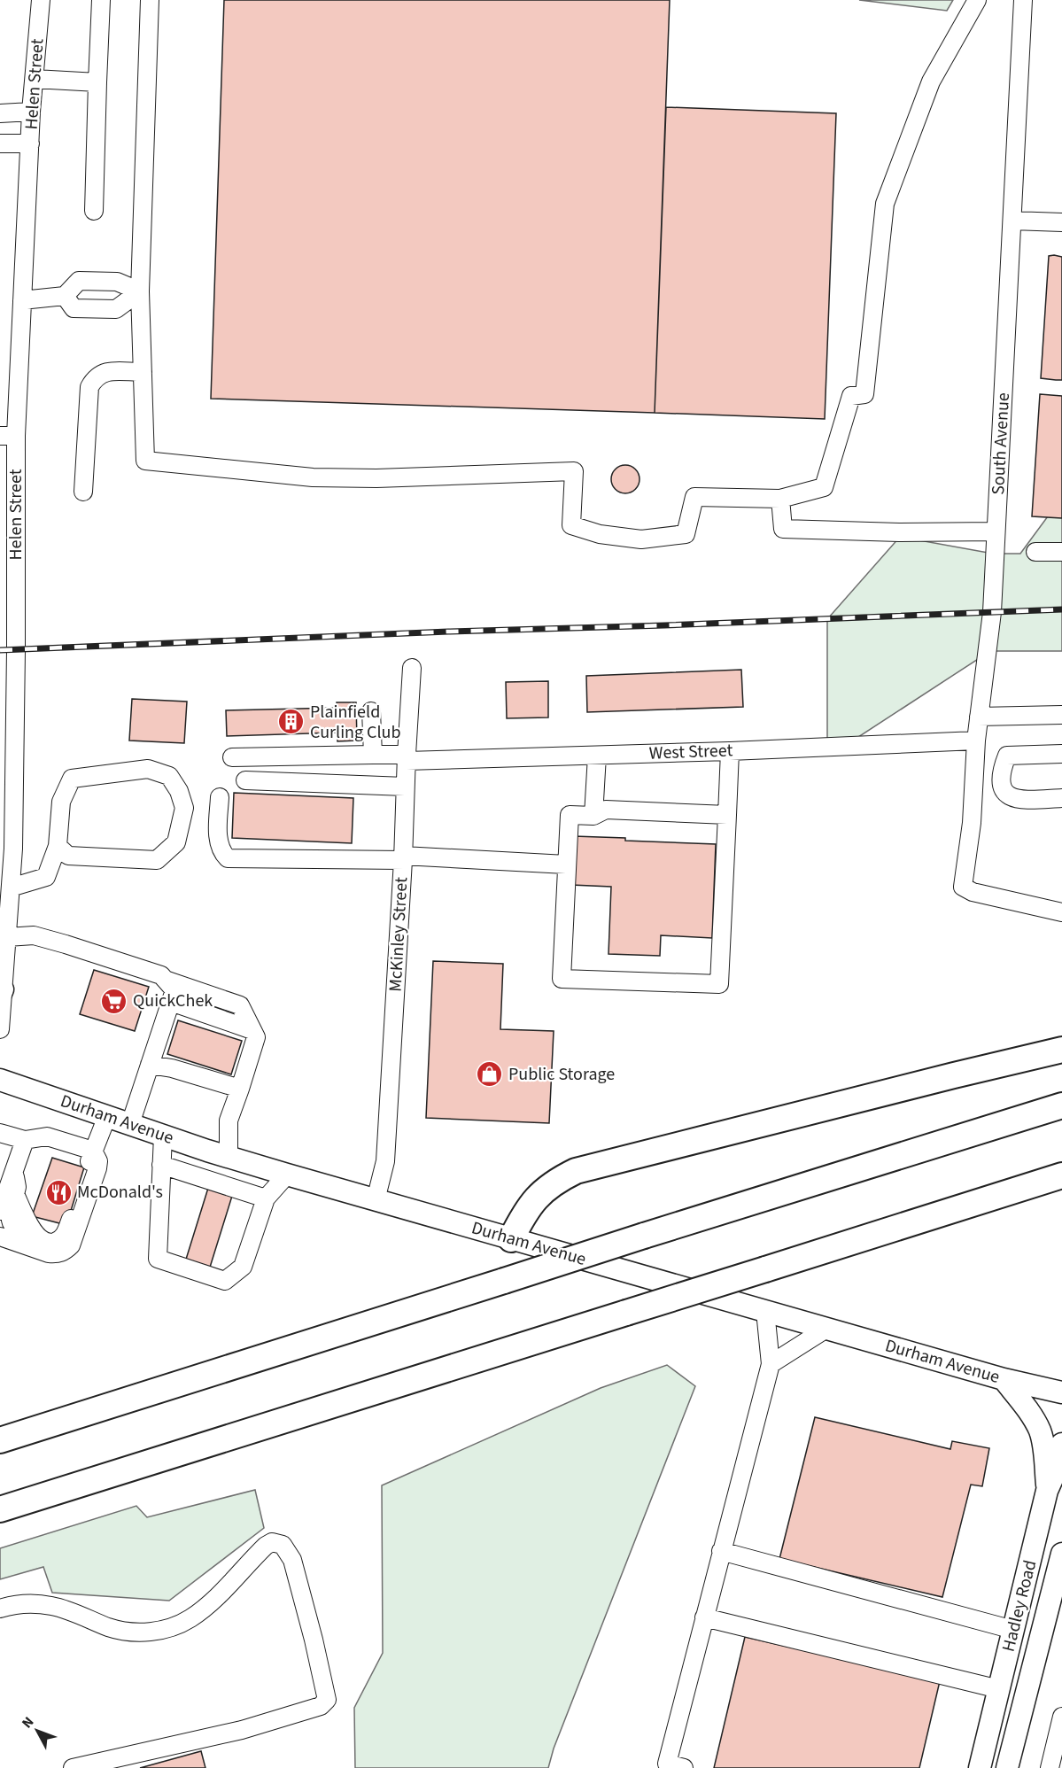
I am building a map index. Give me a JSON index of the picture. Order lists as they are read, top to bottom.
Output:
{
  "streets": {
    "main road": ["Durham Avenue", "Hadley Road"],
    "street": [
      "Helen Street",
      "South Avenue",
      "West Street",
      "McKinley Street"
    ]
  },
  "crossings": [
    ["South Avenue", "West Street"],
    ["West Street", "McKinley Street"],
    ["McKinley Street", "Durham Avenue"]
  ],
  "places": {
    "building": ["Plainfield Curling Club"],
    "supermarket": ["QuickChek"],
    "shop": ["Public Storage"],
    "restaurant": ["McDonald's"]
  },
  "north": "top left"
}
